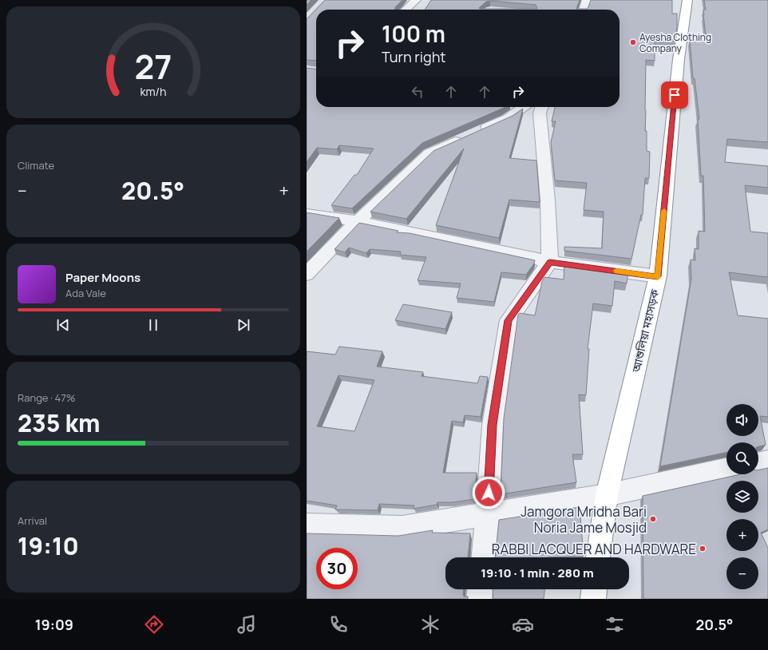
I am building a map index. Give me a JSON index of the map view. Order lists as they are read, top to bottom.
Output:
{
  "streets": {
    "highway": ["আশুলিয়া মহাসড়ক"]
  },
  "places": ["Ayesha Clothing Company", "Jamgora Mridha Bari Noria Jame Mosjid", "RABBI LACQUER AND HARDWARE"],
  "page": {
    "turn": ["100 m", "Turn right"],
    "tile": [
      "Climate",
      ["Range · 47%", "235 km"],
      ["Arrival", "19:10"]
    ],
    "heat": ["−", "20.5°", "+"],
    "song": ["Paper Moons", "Ada Vale"],
    "map_buttons": ["+", "−"],
    "limit": "30",
    "trip": "19:10 · 1 min · 280 m",
    "tabs": ["19:09", "20.5°"],
    "gauge": ["27", "km/h"]
  }
}
